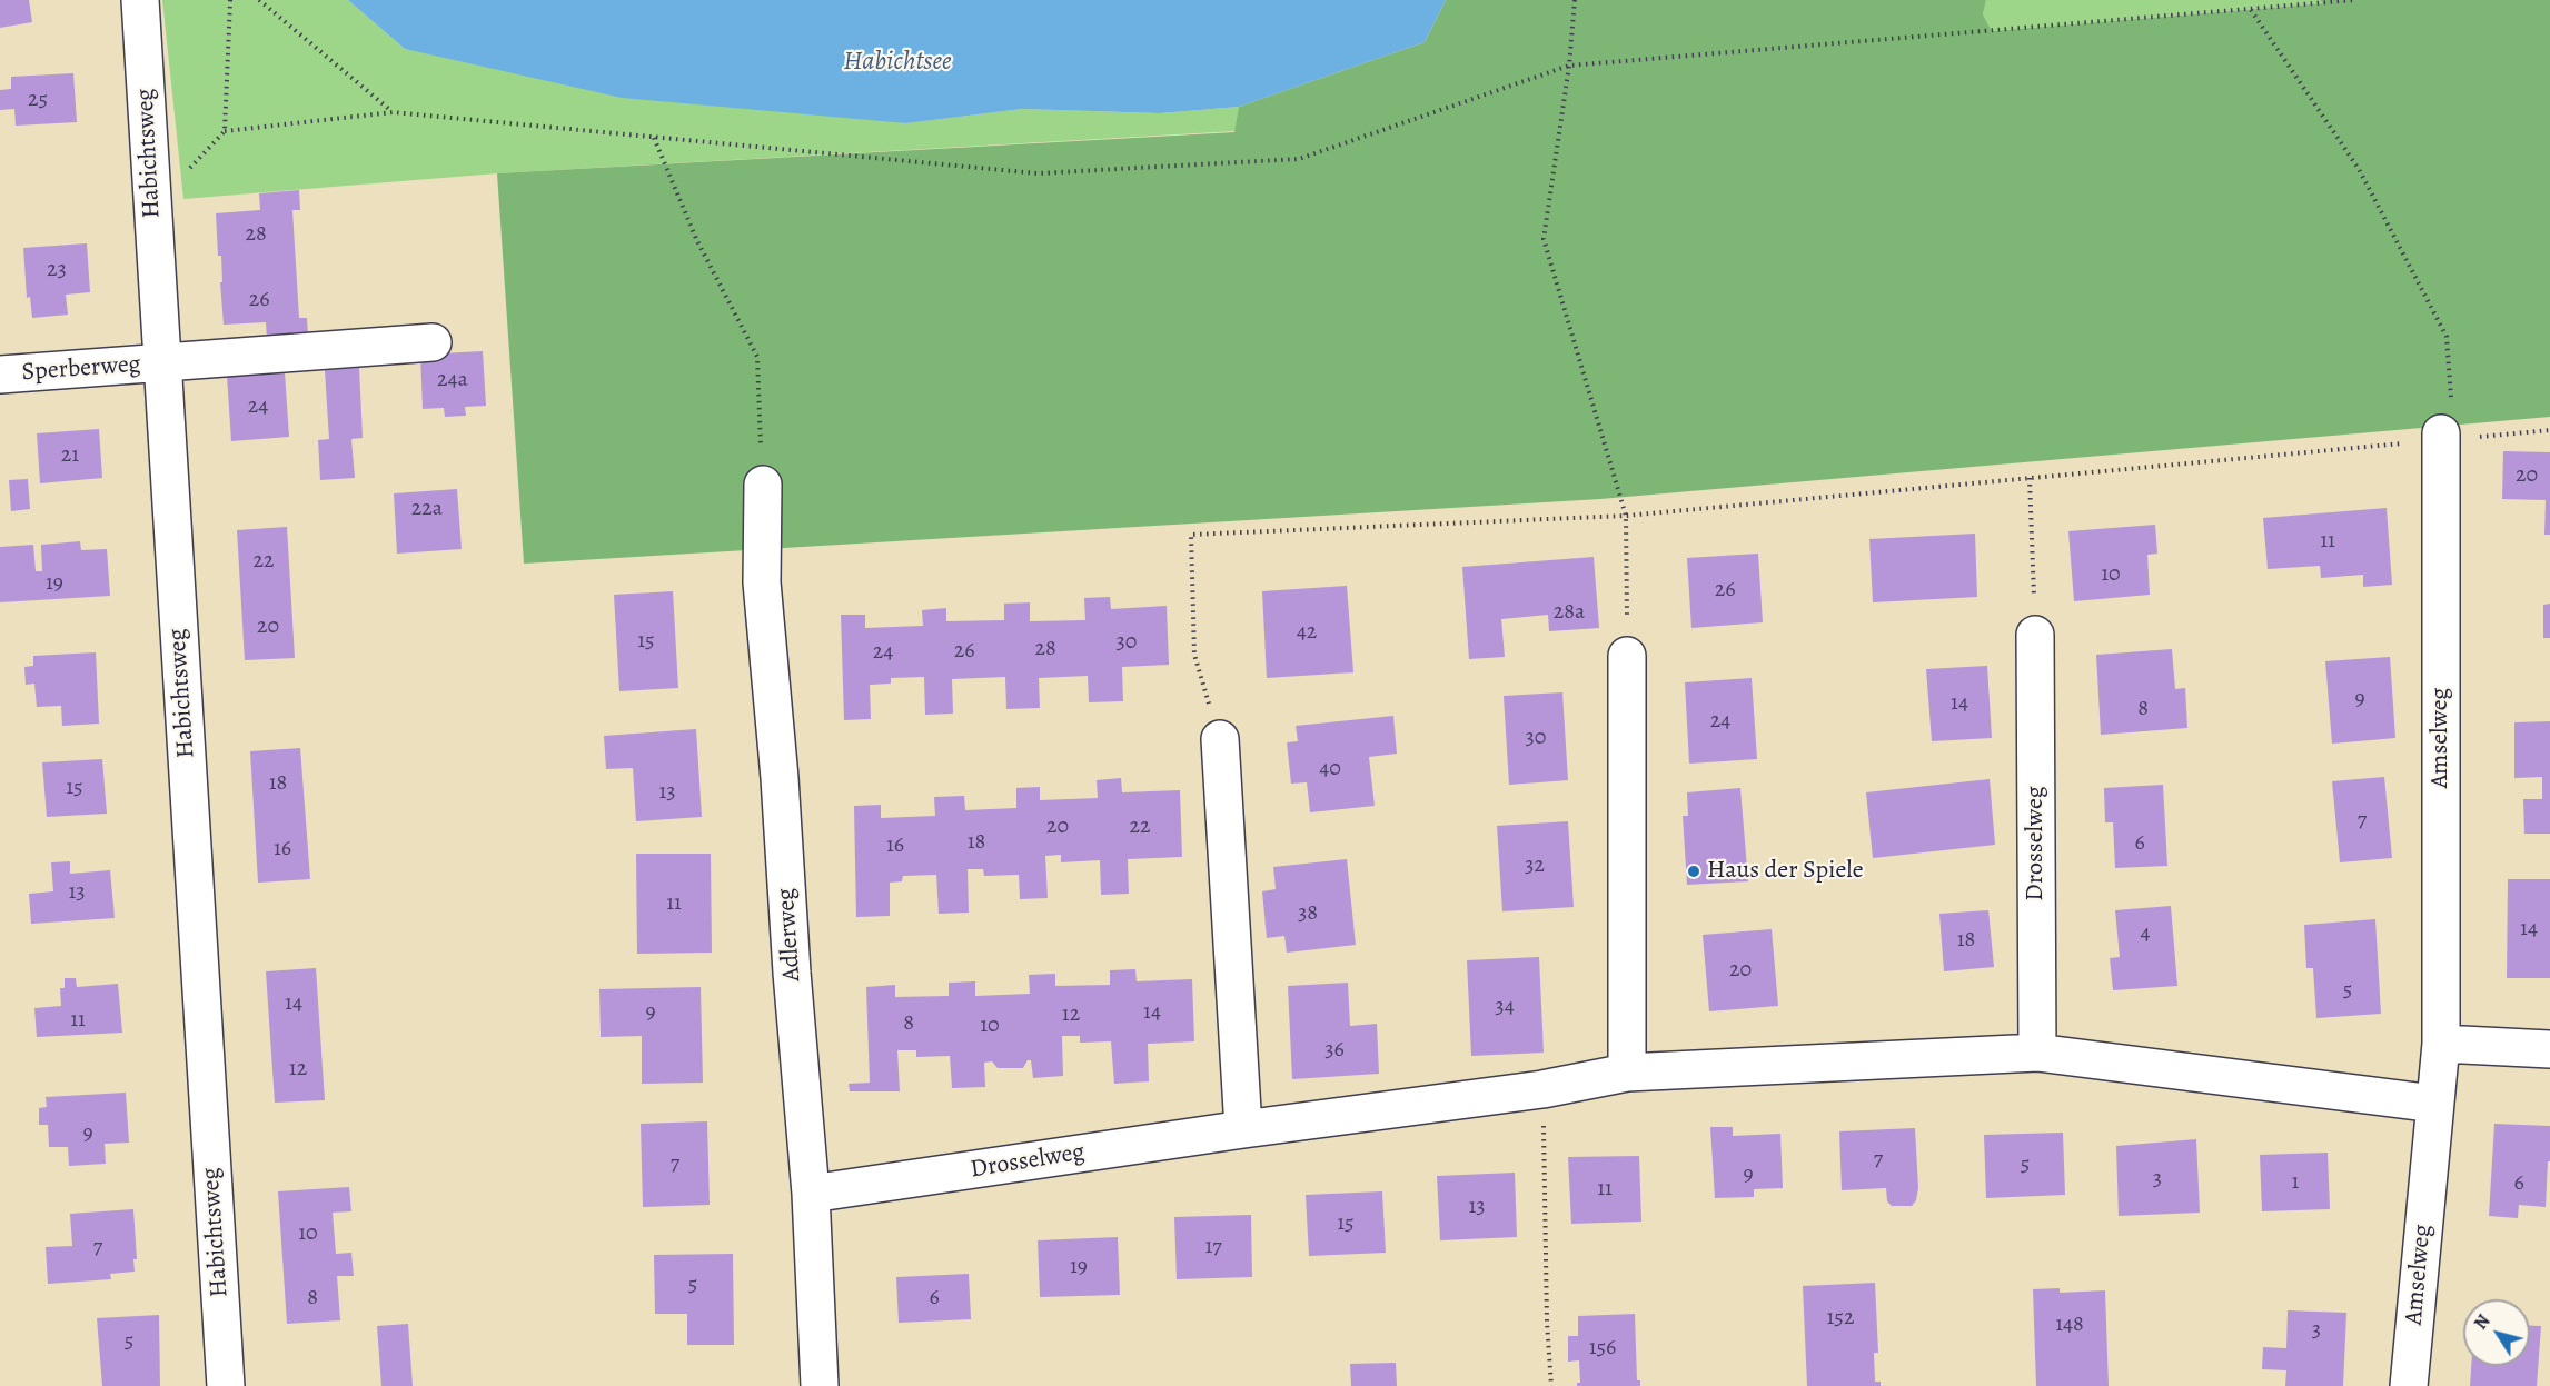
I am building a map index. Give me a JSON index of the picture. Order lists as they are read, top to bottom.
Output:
{
  "streets": {
    "street": [
      "Habichtsweg",
      "Sperberweg",
      "Amselweg",
      "Drosselweg",
      "Adlerweg"
    ]
  },
  "crossings": [
    ["Habichtsweg", "Sperberweg"],
    ["Amselweg", "Drosselweg"],
    ["Drosselweg", "Adlerweg"]
  ],
  "water": ["Habichtsee"],
  "places": ["Haus der Spiele"],
  "house_numbers": [
    "25",
    "28",
    "23",
    "26",
    "24a",
    "24",
    "21",
    "20",
    "22a",
    "11",
    "22",
    "10",
    "19",
    "26",
    "28a",
    "20",
    "42",
    "15",
    "30",
    "28",
    "26",
    "24",
    "9",
    "14",
    "8",
    "24",
    "30",
    "40",
    "18",
    "15",
    "13",
    "7",
    "20",
    "22",
    "18",
    "6",
    "16",
    "16",
    "32",
    "13",
    "11",
    "38",
    "14",
    "4",
    "18",
    "20",
    "5",
    "14",
    "34",
    "9",
    "14",
    "12",
    "11",
    "8",
    "10",
    "36",
    "12",
    "9",
    "7",
    "7",
    "5",
    "9",
    "3",
    "1",
    "6",
    "11",
    "13",
    "15",
    "10",
    "7",
    "17",
    "19",
    "5",
    "8",
    "6",
    "152",
    "148",
    "3",
    "5",
    "156"
  ],
  "north": "top left"
}
